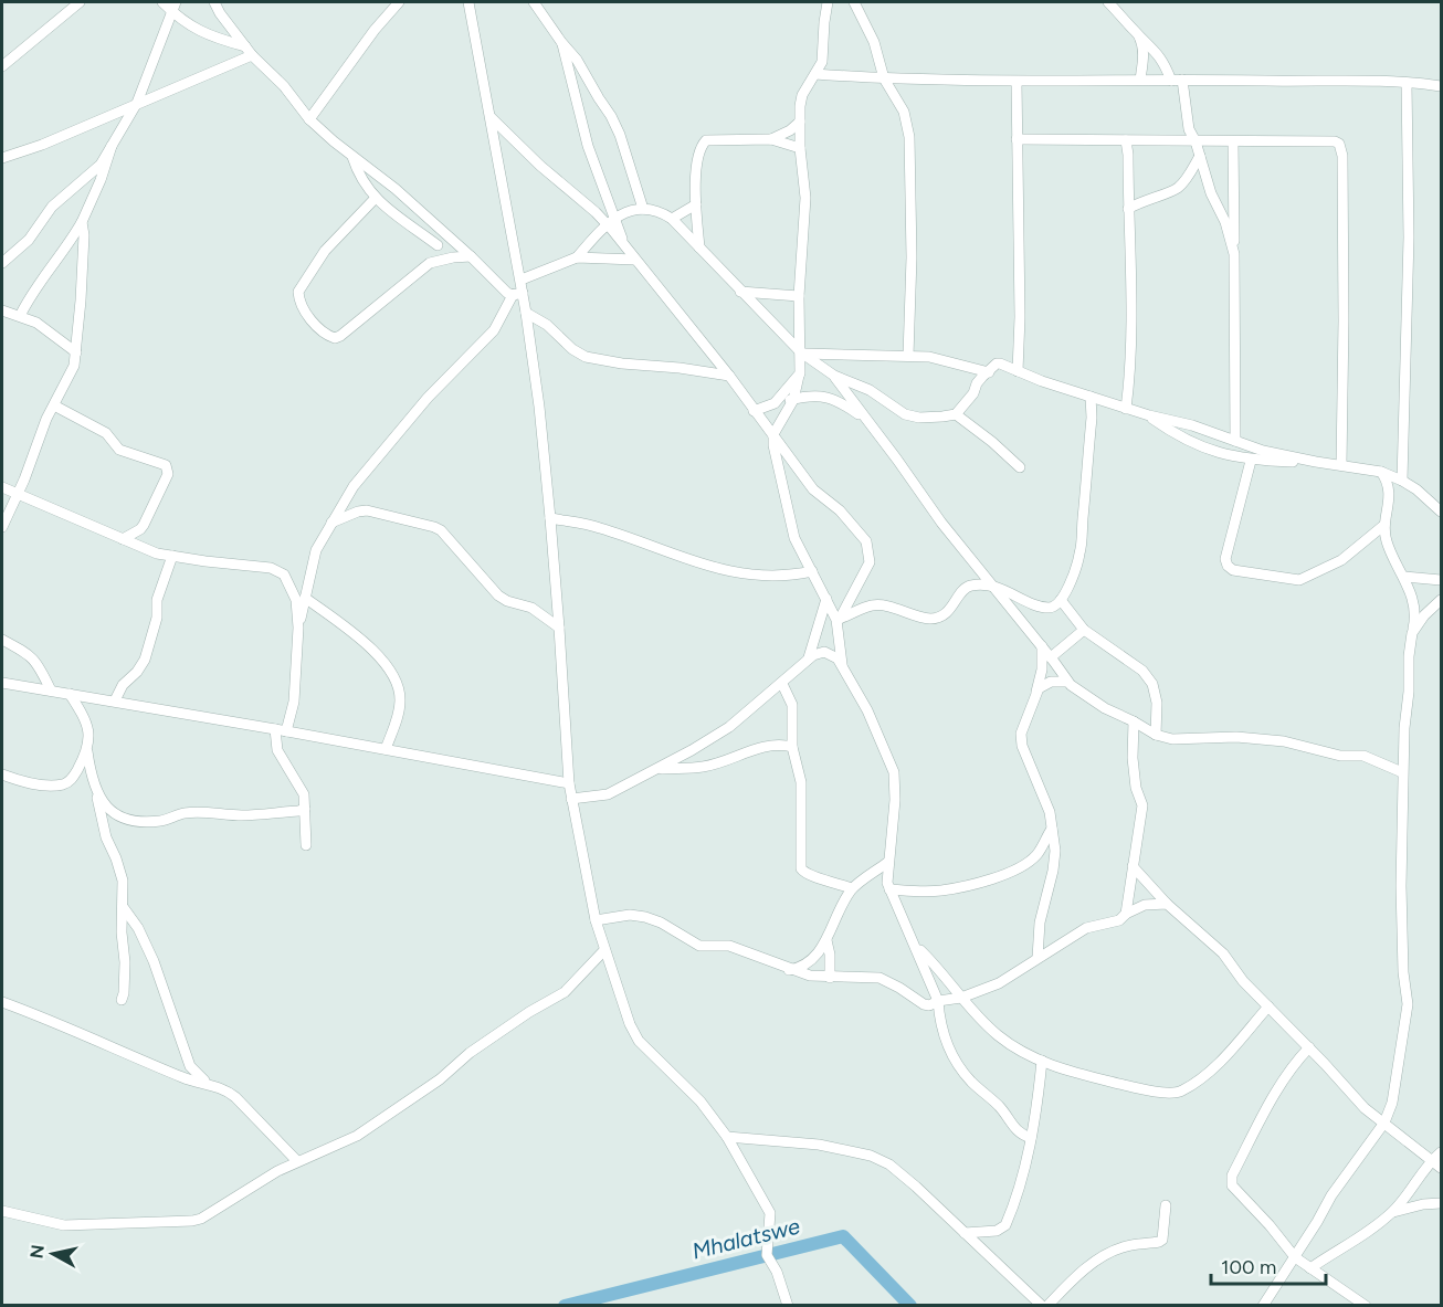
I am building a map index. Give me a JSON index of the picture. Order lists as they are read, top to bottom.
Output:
{
  "water": ["Mhalatswe"],
  "scale_bar": "100 m",
  "north": "left"
}
